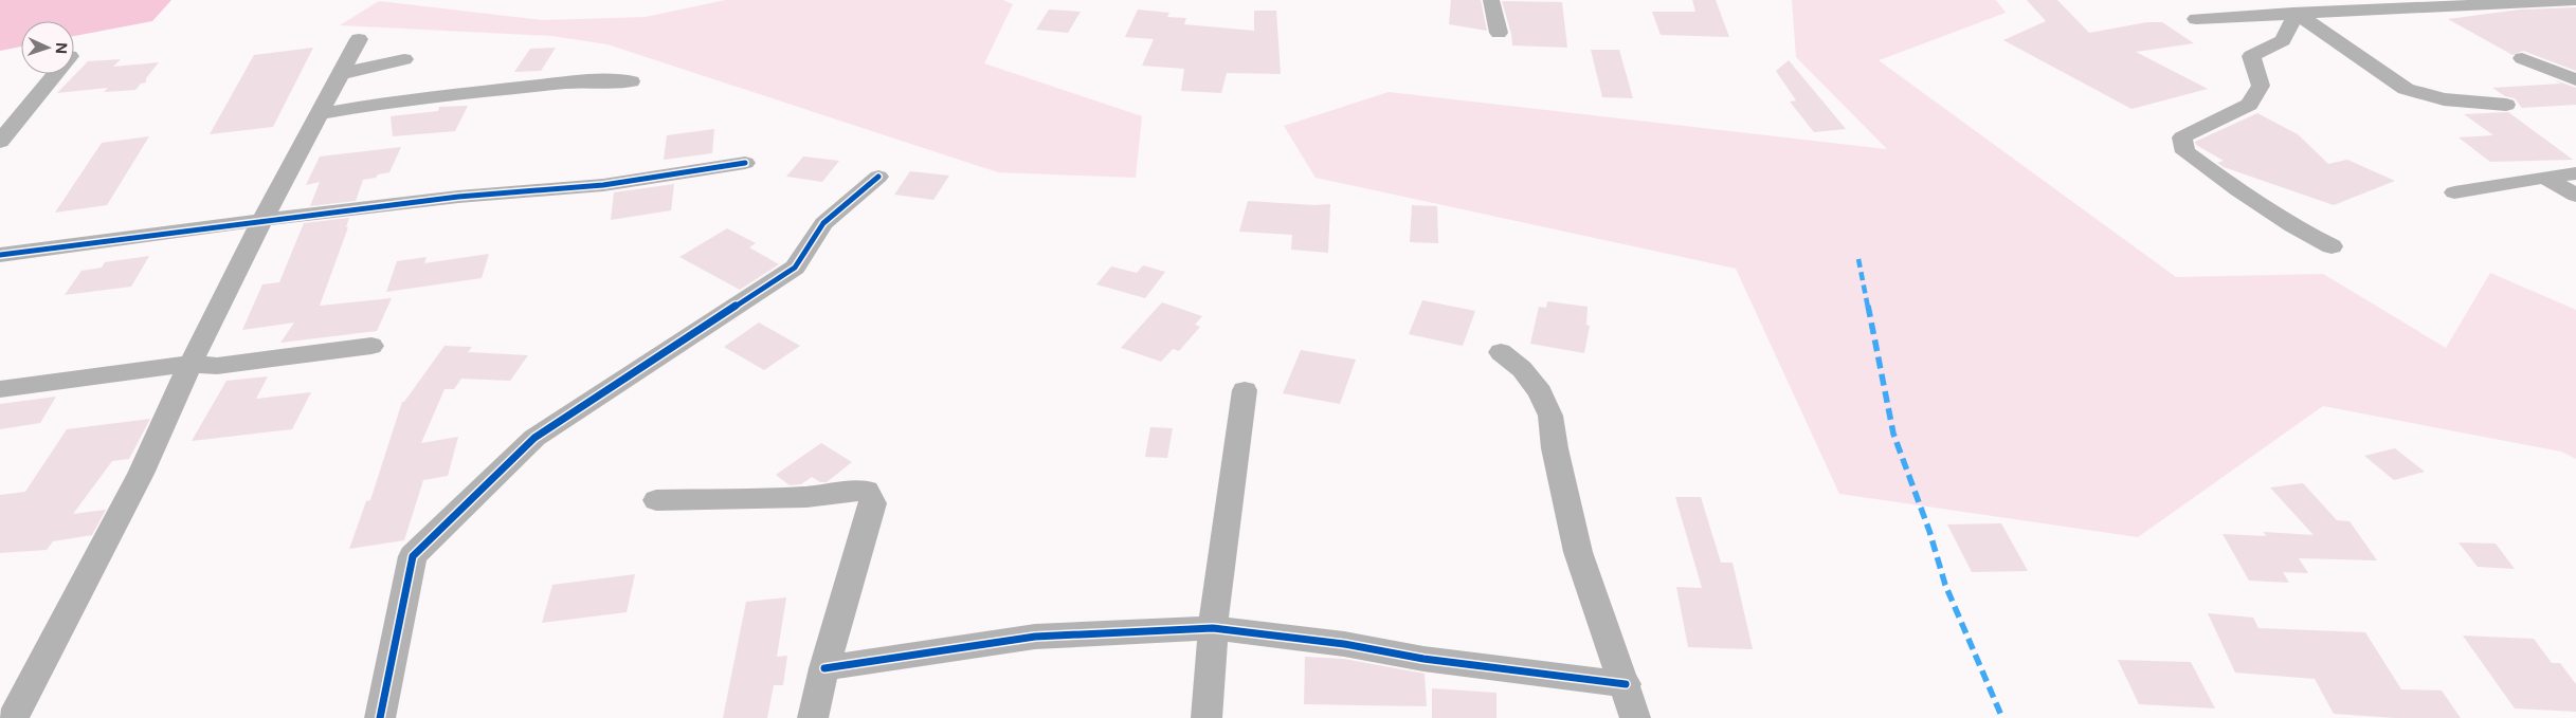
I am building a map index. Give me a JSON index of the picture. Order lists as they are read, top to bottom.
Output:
{
  "north": "right"
}
